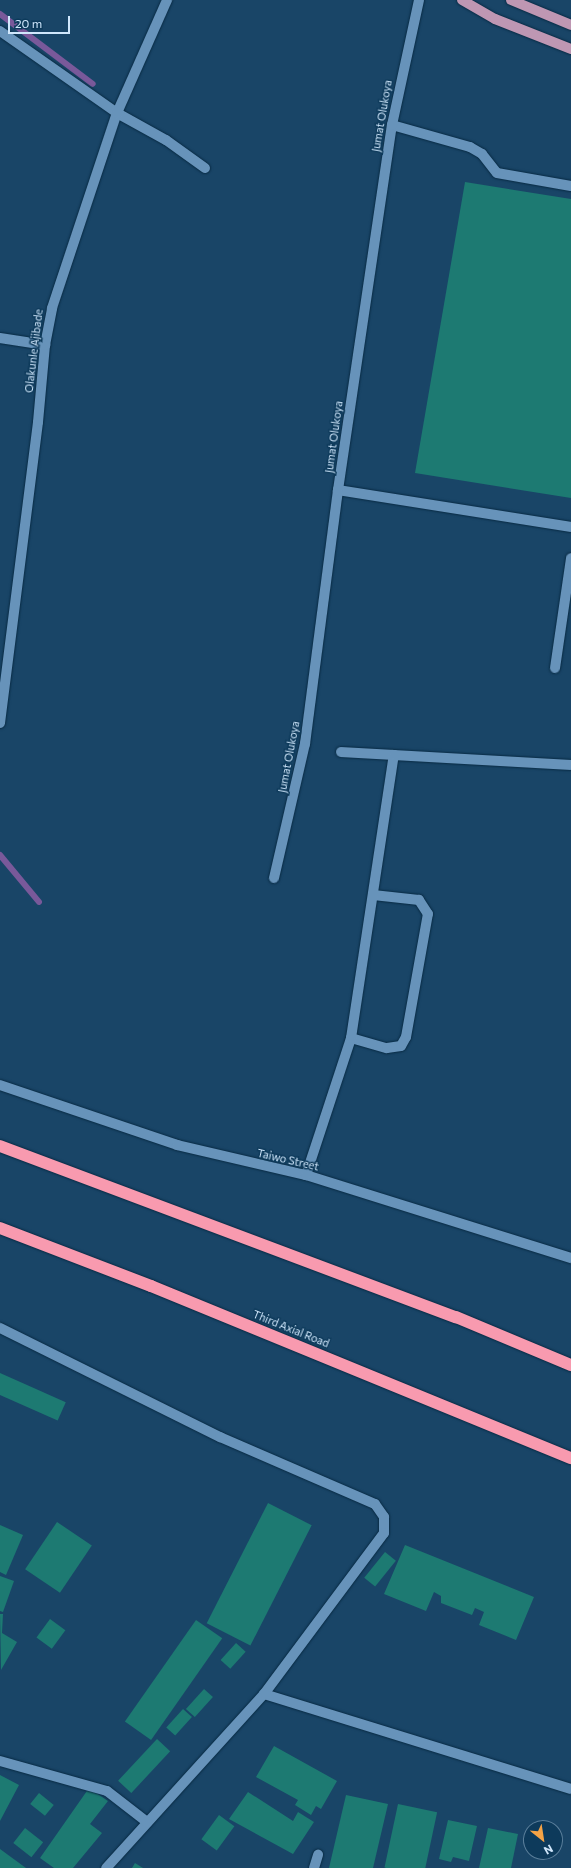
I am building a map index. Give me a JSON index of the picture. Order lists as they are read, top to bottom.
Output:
{
  "streets": {
    "highway": ["Third Axial Road"],
    "street": ["Jumat Olukoya", "Olakunle Ajibade", "Taiwo Street"]
  },
  "scale_bar": "20 m",
  "north": "bottom right"
}
